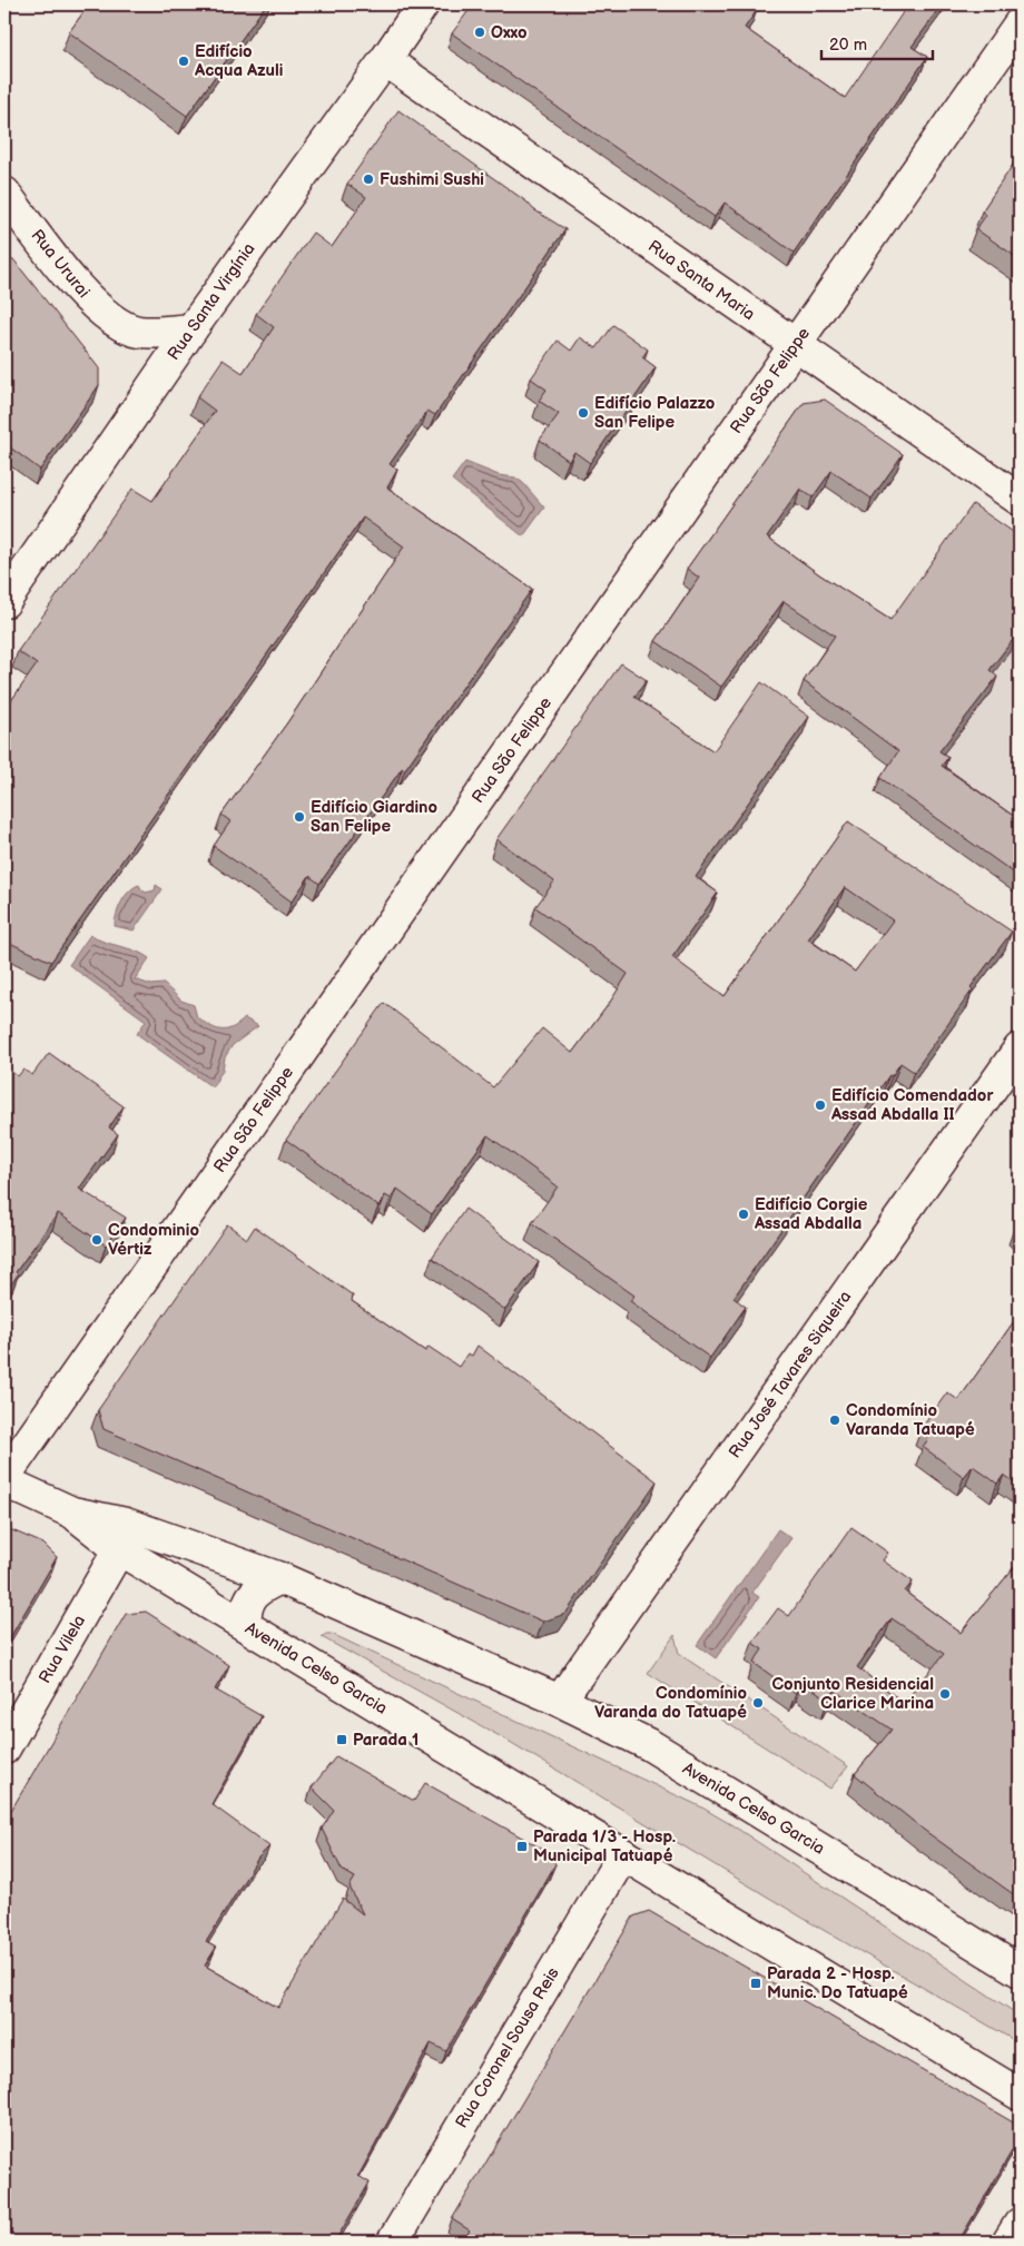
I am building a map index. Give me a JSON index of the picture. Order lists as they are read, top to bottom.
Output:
{
  "streets": {
    "street": [
      "Rua Ururai",
      "Rua Santa Maria",
      "Rua Santa Virgínia",
      "Rua São Felippe",
      "Rua José Tavares Siqueira",
      "Rua Vilela",
      "Avenida Celso Garcia",
      "Rua Coronel Sousa Reis"
    ]
  },
  "crossings": [
    ["Rua Ururai", "Rua Santa Virgínia"],
    ["Rua Santa Maria", "Rua Santa Virgínia"],
    ["Rua Santa Maria", "Rua São Felippe"],
    ["Rua José Tavares Siqueira", "Avenida Celso Garcia"],
    ["Rua Vilela", "Avenida Celso Garcia"],
    ["Avenida Celso Garcia", "Rua Coronel Sousa Reis"]
  ],
  "places": {
    "other": [
      "Oxxo",
      "Edifício Acqua Azuli",
      "Fushimi Sushi",
      "Edifício Palazzo San Felipe",
      "Edifício Giardino San Felipe",
      "Edifício Comendador Assad Abdalla II",
      "Edifício Corgie Assad Abdalla",
      "Condominio Vértiz",
      "Condomínio Varanda Tatuapé",
      "Conjunto Residencial Clarice Marina",
      "Condomínio Varanda do Tatuapé"
    ],
    "transit": ["Parada 1", "Parada 1/3 - Hosp. Municipal Tatuapé", "Parada 2 - Hosp. Munic. Do Tatuapé"]
  },
  "scale_bar": "20 m"
}
